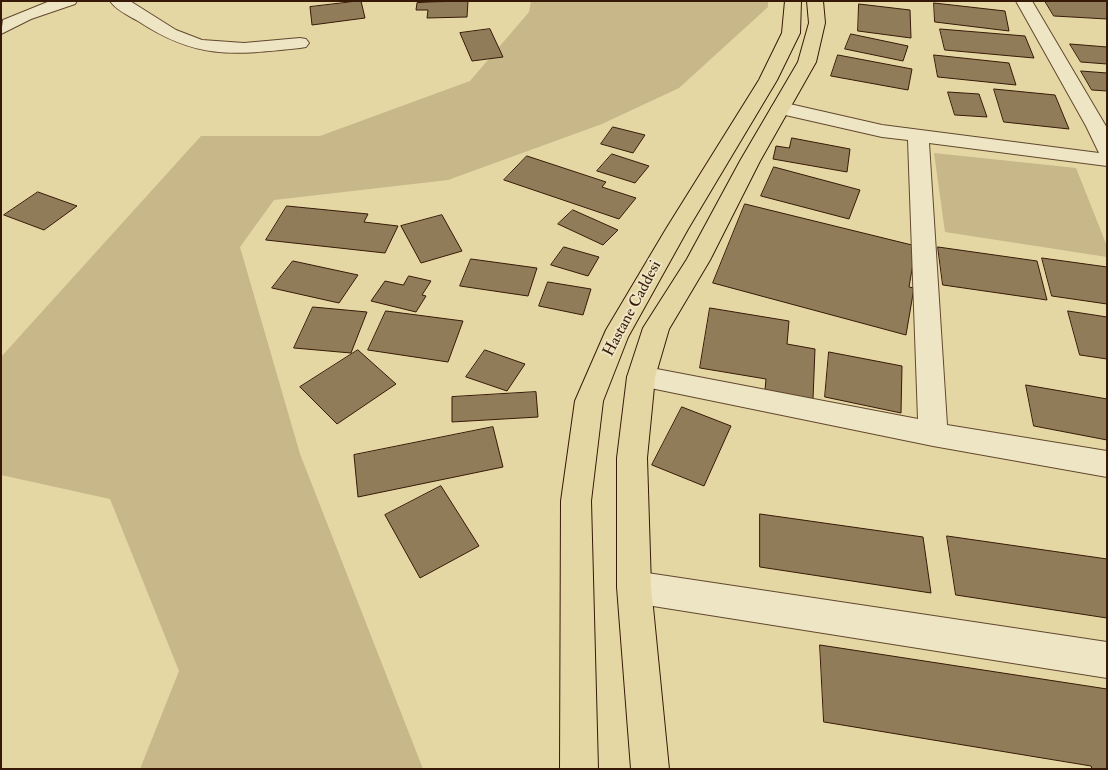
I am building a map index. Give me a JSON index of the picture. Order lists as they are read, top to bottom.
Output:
{
  "streets": {
    "main road": ["Hastane Caddesi"]
  }
}
